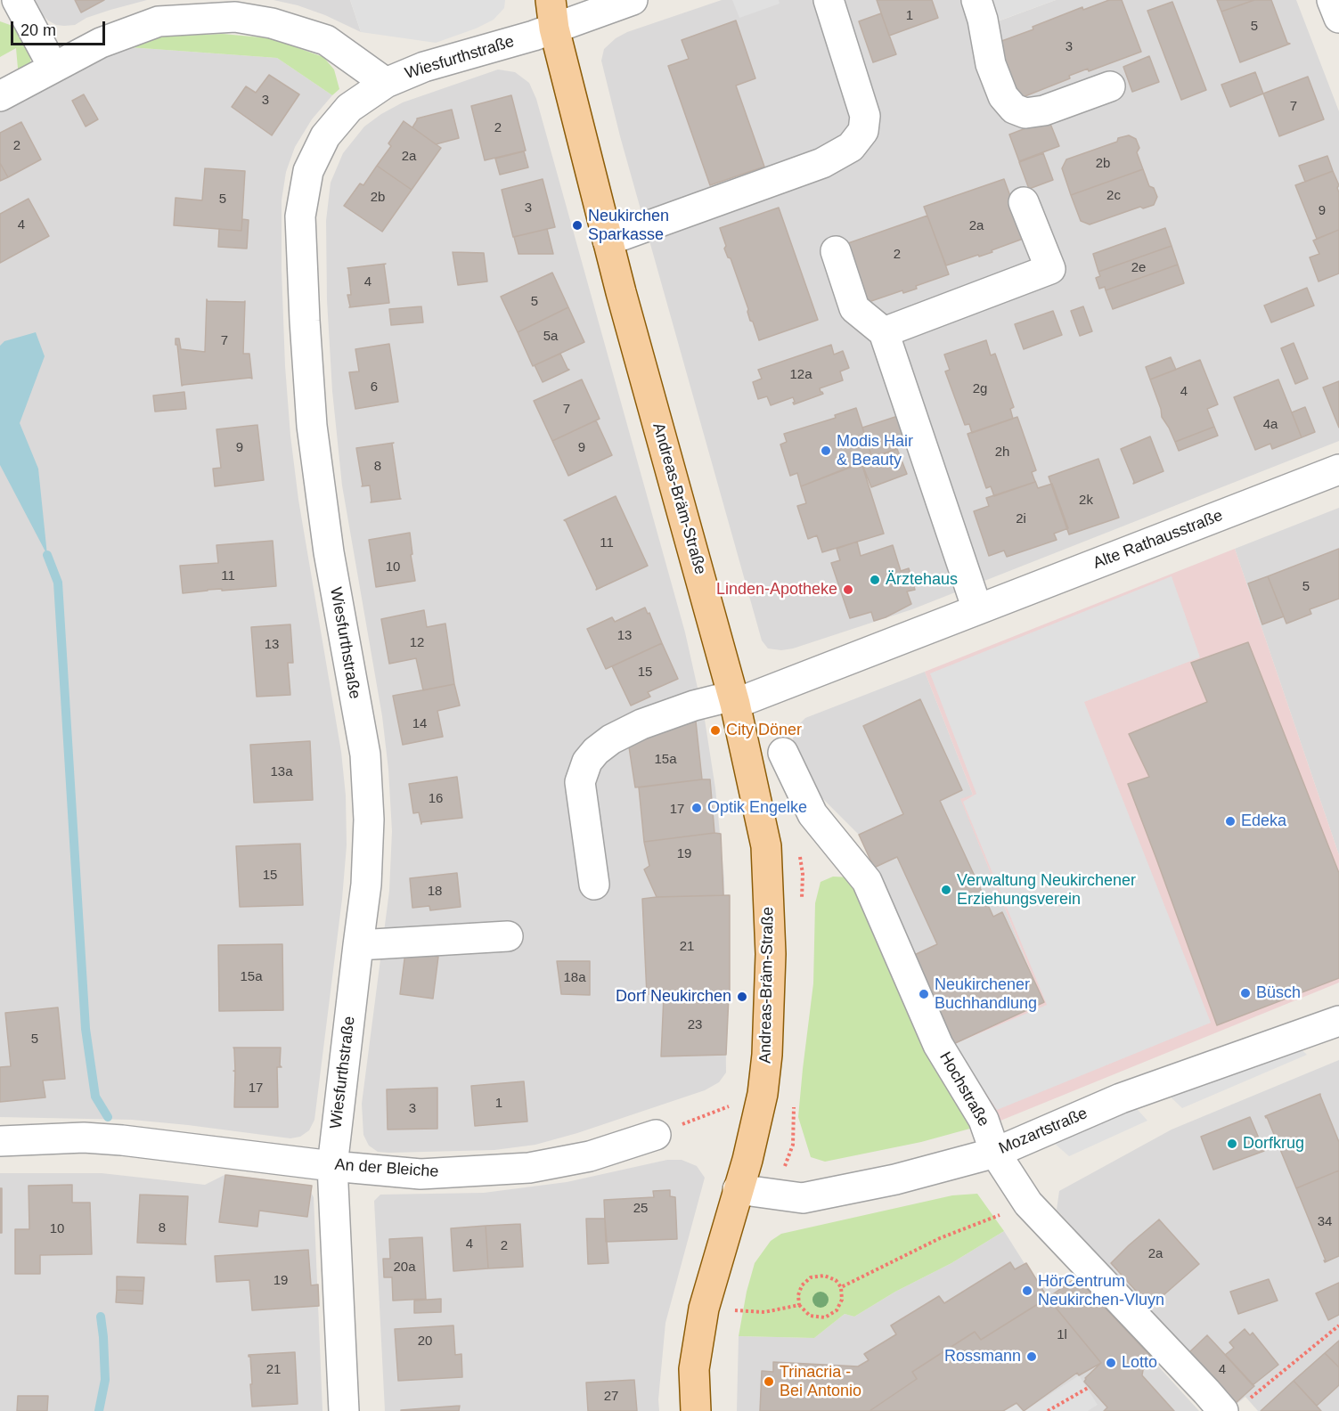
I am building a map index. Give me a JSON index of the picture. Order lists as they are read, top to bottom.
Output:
{
  "streets": {
    "main road": ["Andreas-Bräm-Straße"],
    "street": [
      "Wiesfurthstraße",
      "Alte Rathausstraße",
      "Hochstraße",
      "Mozartstraße",
      "An der Bleiche"
    ]
  },
  "crossings": [
    ["Wiesfurthstraße", "Andreas-Bräm-Straße"],
    ["Wiesfurthstraße", "An der Bleiche"],
    ["Andreas-Bräm-Straße", "Alte Rathausstraße"],
    ["Andreas-Bräm-Straße", "Mozartstraße"],
    ["Hochstraße", "Mozartstraße"]
  ],
  "places": [
    "Neukirchen Sparkasse",
    "Modis Hair & Beauty",
    "Ärztehaus",
    "Linden-Apotheke",
    "City Döner",
    "Optik Engelke",
    "Edeka",
    "Verwaltung Neukirchener Erziehungsverein",
    "Büsch",
    "Neukirchener Buchhandlung",
    "Dorf Neukirchen",
    "Dorfkrug",
    "HörCentrum Neukirchen-Vluyn",
    "Rossmann",
    "Lotto",
    "Trinacria - Bei Antonio"
  ],
  "house_numbers": [
    "1",
    "5",
    "3",
    "3",
    "7",
    "2",
    "2",
    "2a",
    "2b",
    "2c",
    "2b",
    "5",
    "3",
    "9",
    "4",
    "2a",
    "2",
    "2e",
    "4",
    "5",
    "5a",
    "7",
    "12a",
    "6",
    "2g",
    "4",
    "7",
    "4a",
    "9",
    "9",
    "2h",
    "8",
    "2k",
    "2i",
    "11",
    "10",
    "11",
    "5",
    "13",
    "12",
    "13",
    "15",
    "14",
    "15a",
    "13a",
    "16",
    "17",
    "19",
    "15",
    "18",
    "21",
    "15a",
    "18a",
    "23",
    "5",
    "17",
    "1",
    "3",
    "25",
    "34",
    "8",
    "10",
    "4",
    "2",
    "2a",
    "20a",
    "19",
    "1l",
    "20",
    "21",
    "4",
    "27"
  ],
  "scale_bar": "20 m"
}
